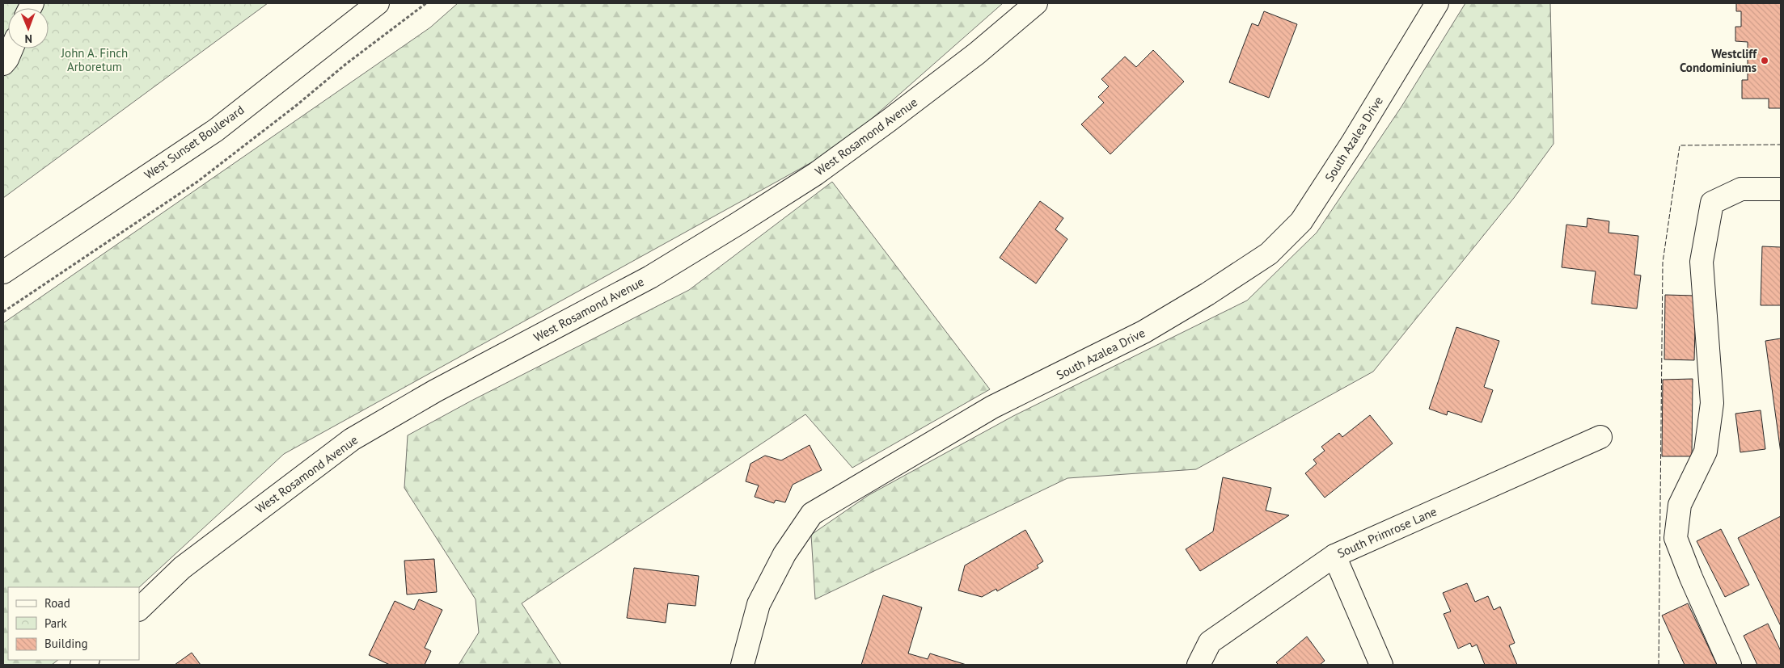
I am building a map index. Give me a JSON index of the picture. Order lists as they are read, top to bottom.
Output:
{
  "streets": {
    "street": [
      "West Rosamond Avenue",
      "South Azalea Drive",
      "West Sunset Boulevard",
      "South Primrose Lane"
    ]
  },
  "parks": ["John A. Finch Arboretum"],
  "places": ["Westcliff Condominiums"],
  "legend": ["Road", "Park", "Building"],
  "north": "bottom"
}
